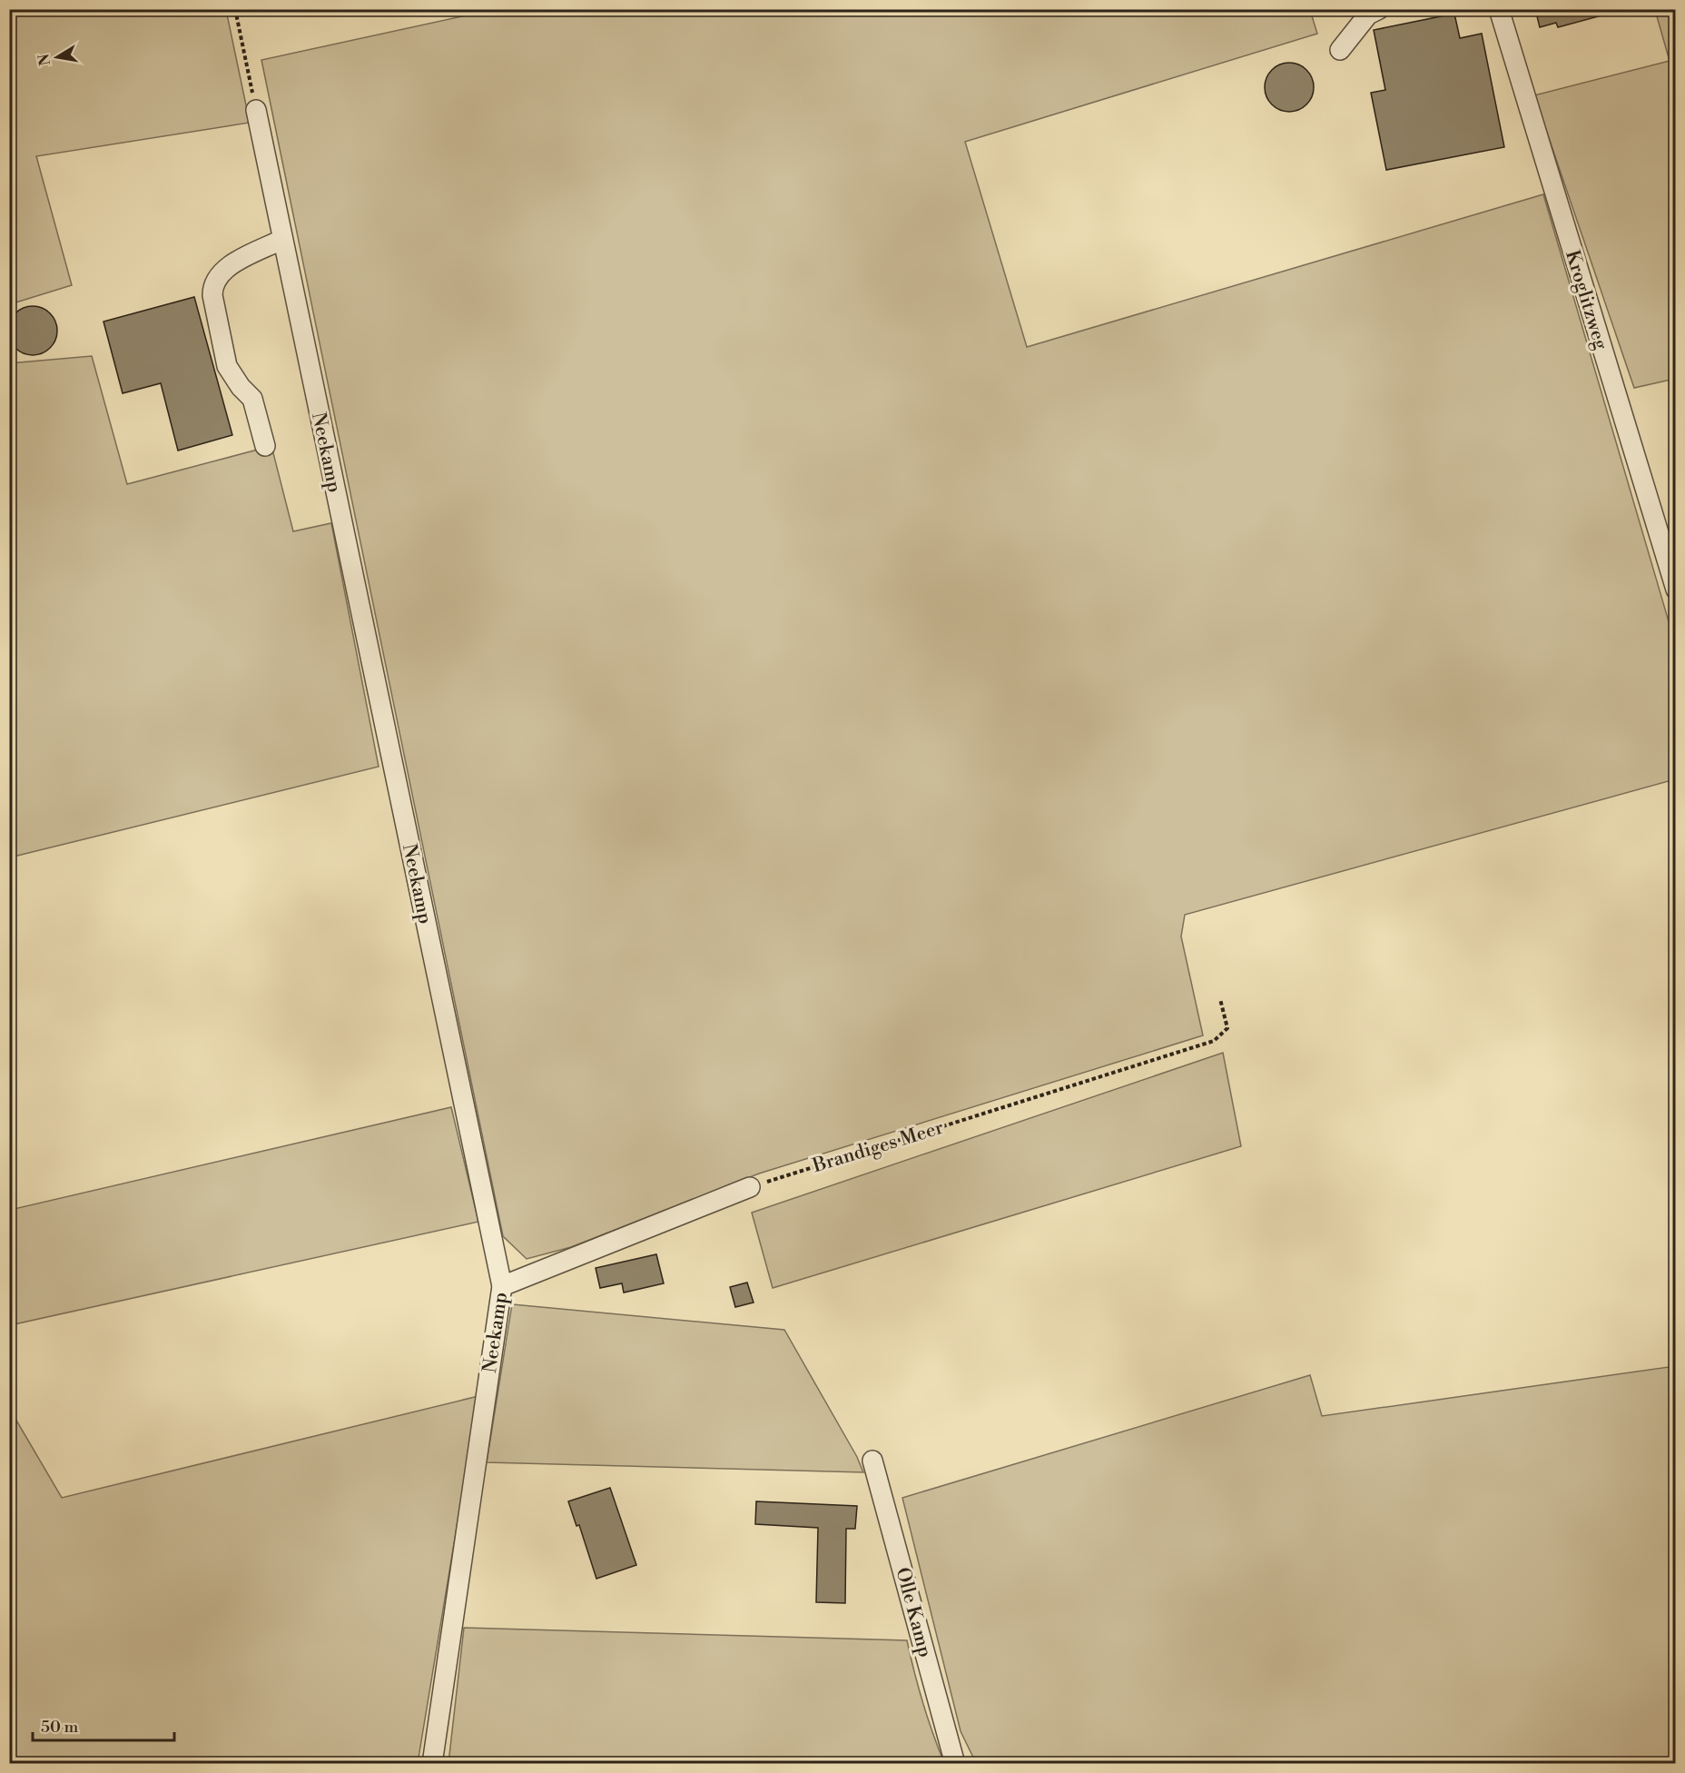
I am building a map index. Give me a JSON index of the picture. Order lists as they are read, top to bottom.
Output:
{
  "streets": {
    "street": ["Kroglitzweg", "Neekamp", "Olle Kamp"],
    "path": ["Brandiges Meer"]
  },
  "scale_bar": "50 m",
  "north": "left"
}
